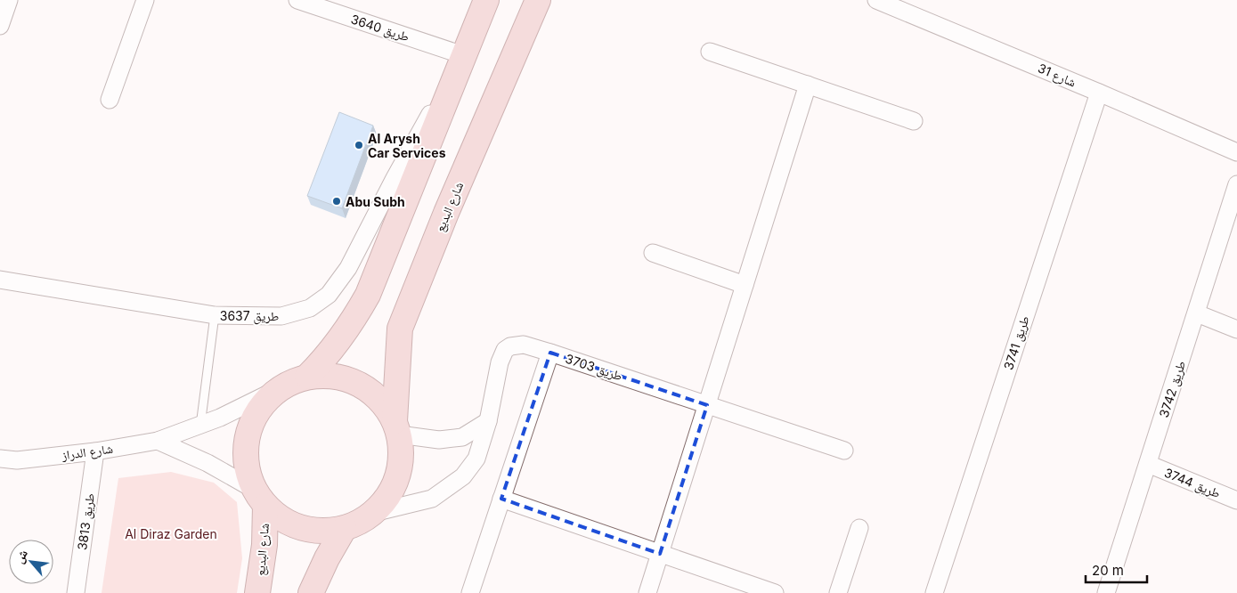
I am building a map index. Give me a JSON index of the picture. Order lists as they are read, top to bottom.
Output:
{
  "streets": {
    "main road": ["شارع البديع"],
    "street": [
      "طريق 3640",
      "شارع 31",
      "طريق 3637",
      "طريق 3741",
      "طريق 3703",
      "طريق 3742",
      "شارع الدراز",
      "طريق 3744",
      "طريق 3813"
    ]
  },
  "crossings": [
    ["طريق 3640", "طريق 3637"],
    ["شارع 31", "طريق 3741"],
    ["شارع البديع", "شارع الدراز"],
    ["طريق 3742", "طريق 3744"],
    ["شارع الدراز", "طريق 3813"]
  ],
  "parks": ["Al Diraz Garden"],
  "places": ["Al Arysh Car Services", "Abu Subh"],
  "scale_bar": "20 m",
  "north": "top left"
}
